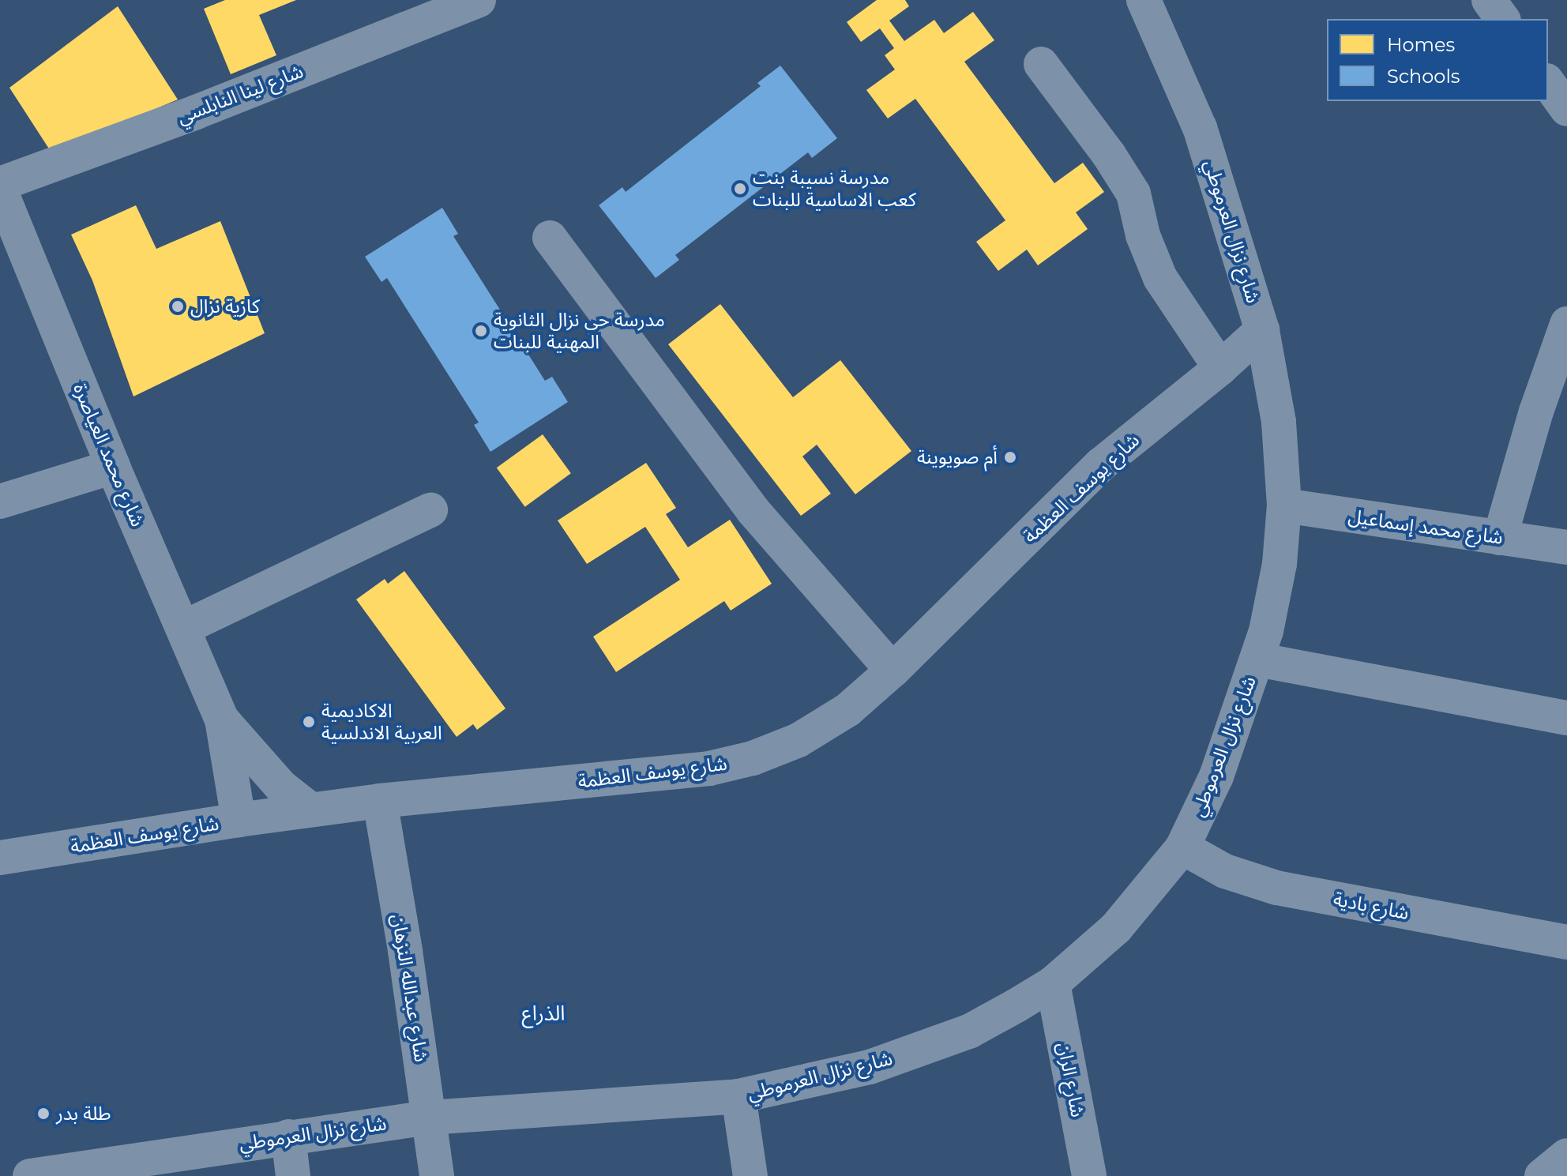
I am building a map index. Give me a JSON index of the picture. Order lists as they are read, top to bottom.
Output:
{
  "streets": {
    "street": [
      "شارع لينا النابلسي",
      "شارع نزال العرموطي",
      "شارع محمد العياصرة",
      "شارع يوسف العظمة",
      "شارع محمد إسماعيل",
      "شارع بادية",
      "شارع عبدالله النزهان",
      "شارع الران"
    ]
  },
  "crossings": [
    ["شارع نزال العرموطي", "شارع يوسف العظمة"],
    ["شارع نزال العرموطي", "شارع محمد إسماعيل"],
    ["شارع نزال العرموطي", "شارع بادية"],
    ["شارع نزال العرموطي", "شارع عبدالله النزهان"],
    ["شارع نزال العرموطي", "شارع الران"],
    ["شارع محمد العياصرة", "شارع يوسف العظمة"],
    ["شارع يوسف العظمة", "شارع عبدالله النزهان"]
  ],
  "districts": ["الذراع"],
  "places": [
    "مدرسة نسيبة بنت كعب الاساسية للبنات",
    "كازية نزال",
    "مدرسة حي نزال الثانوية المهنية للبنات",
    "أم صويوينة",
    "الاكاديمية العربية الاندلسية",
    "طلة بدر"
  ],
  "legend": ["Homes", "Schools"]
}
